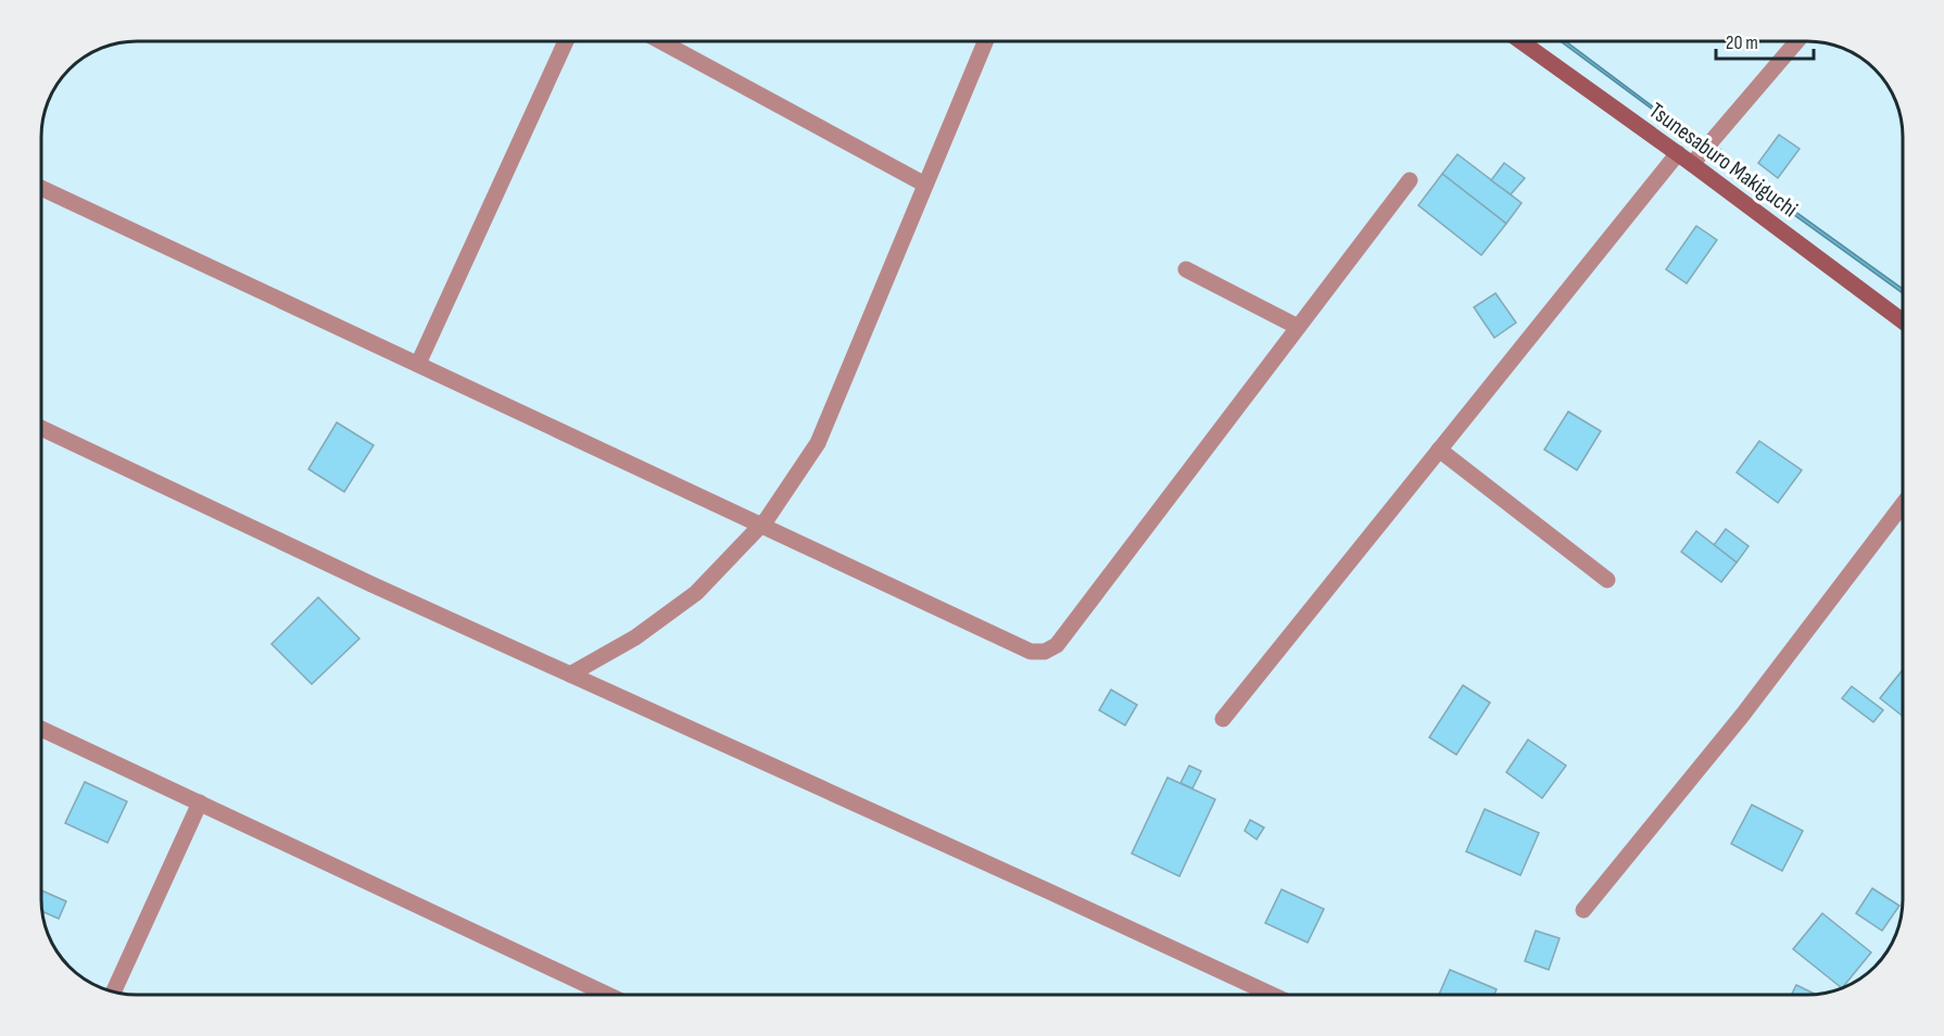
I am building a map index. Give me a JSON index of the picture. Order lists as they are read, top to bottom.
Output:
{
  "streets": {
    "street": ["Tsunesaburo Makiguchi"]
  },
  "scale_bar": "20 m"
}
